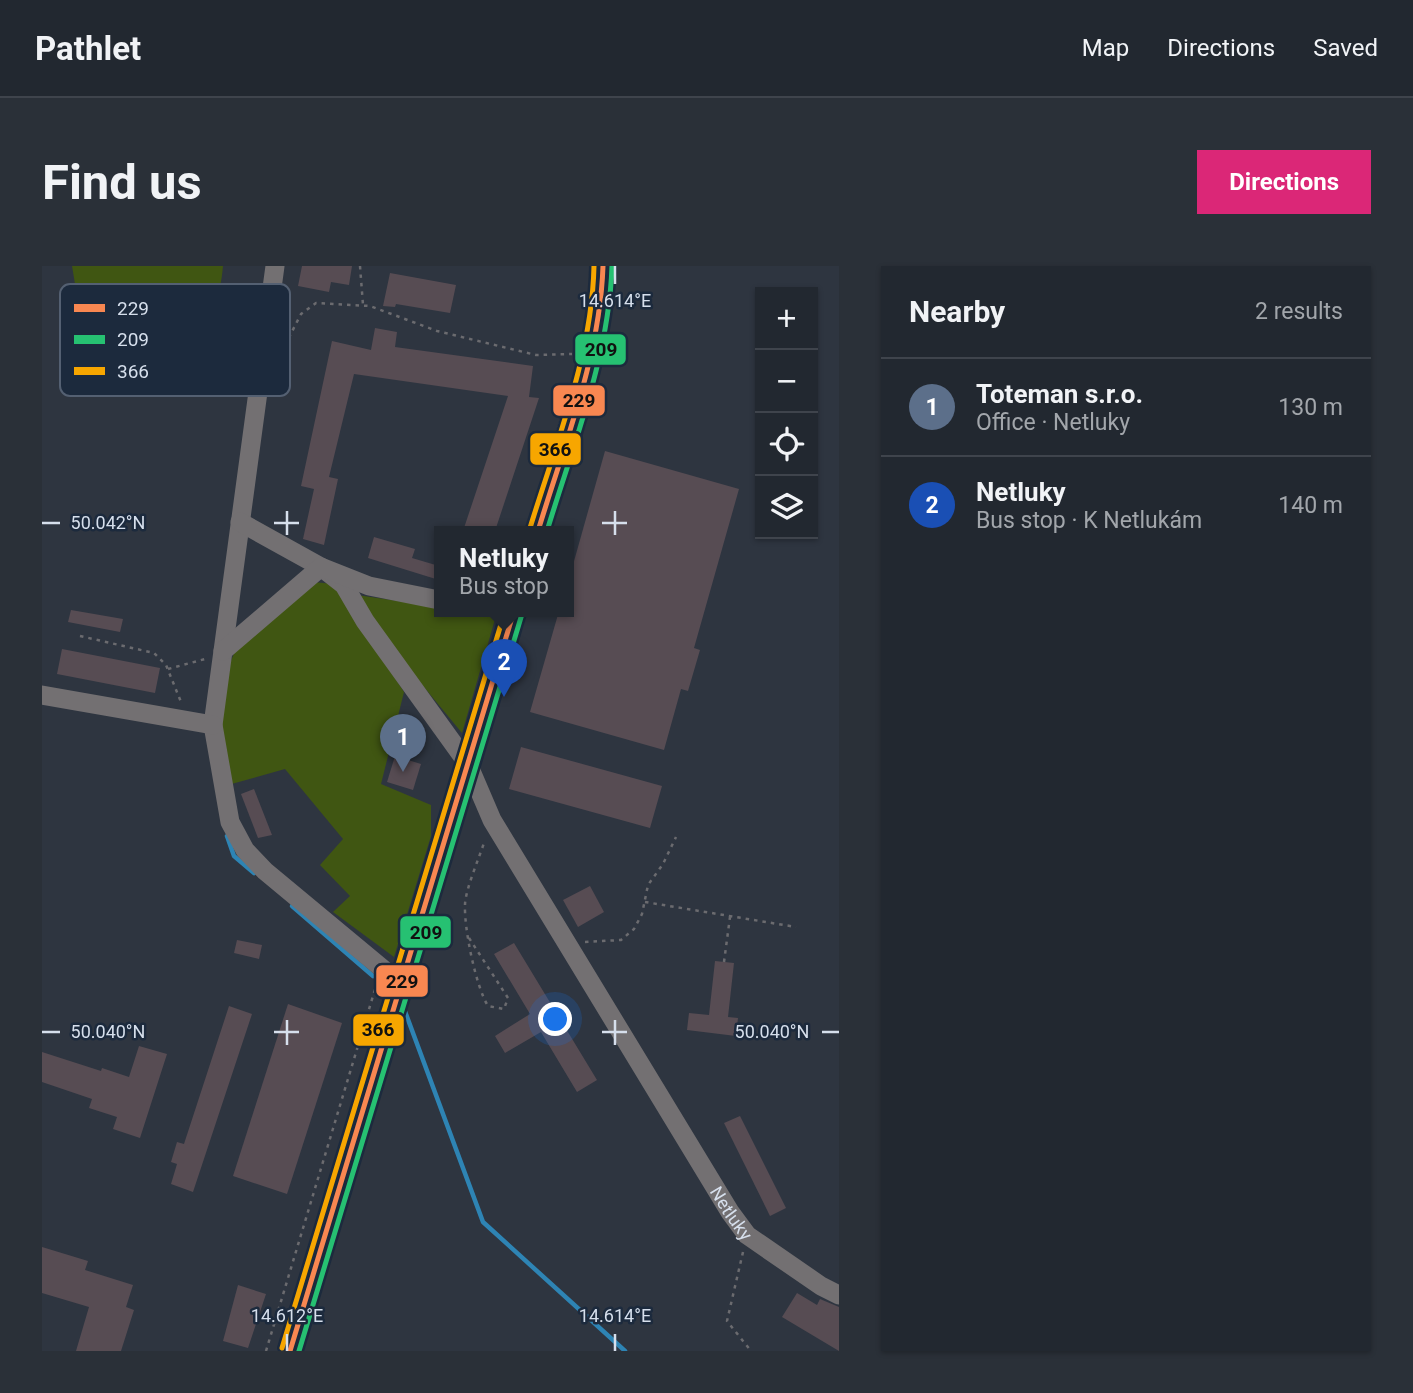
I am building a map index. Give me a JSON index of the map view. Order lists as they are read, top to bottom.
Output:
{
  "streets": {
    "street": ["Netluky"]
  },
  "lines": ["transit line 229", "transit line 209", "transit line 366"],
  "legend": ["229", "209", "366"],
  "page": {
    "header": "Pathlet",
    "nav": ["Map", "Directions", "Saved"],
    "buttons": "Directions",
    "title": "Find us",
    "heading": ["Nearby", "2 results"],
    "map_buttons": ["+", "−"],
    "list": [
      {
        "mark": "1",
        "name": "Toteman s.r.o.",
        "note": "Office · Netluky",
        "value": "130 m"
      },
      {
        "mark": "2",
        "name": "Netluky",
        "note": "Bus stop · K Netlukám",
        "value": "140 m"
      }
    ],
    "popup": ["Netluky", "Bus stop"],
    "pins": ["2", "1"]
  },
  "coordinates": [
    "14.614°E",
    "50.042°N",
    "50.040°N",
    "14.612°E"
  ]
}
